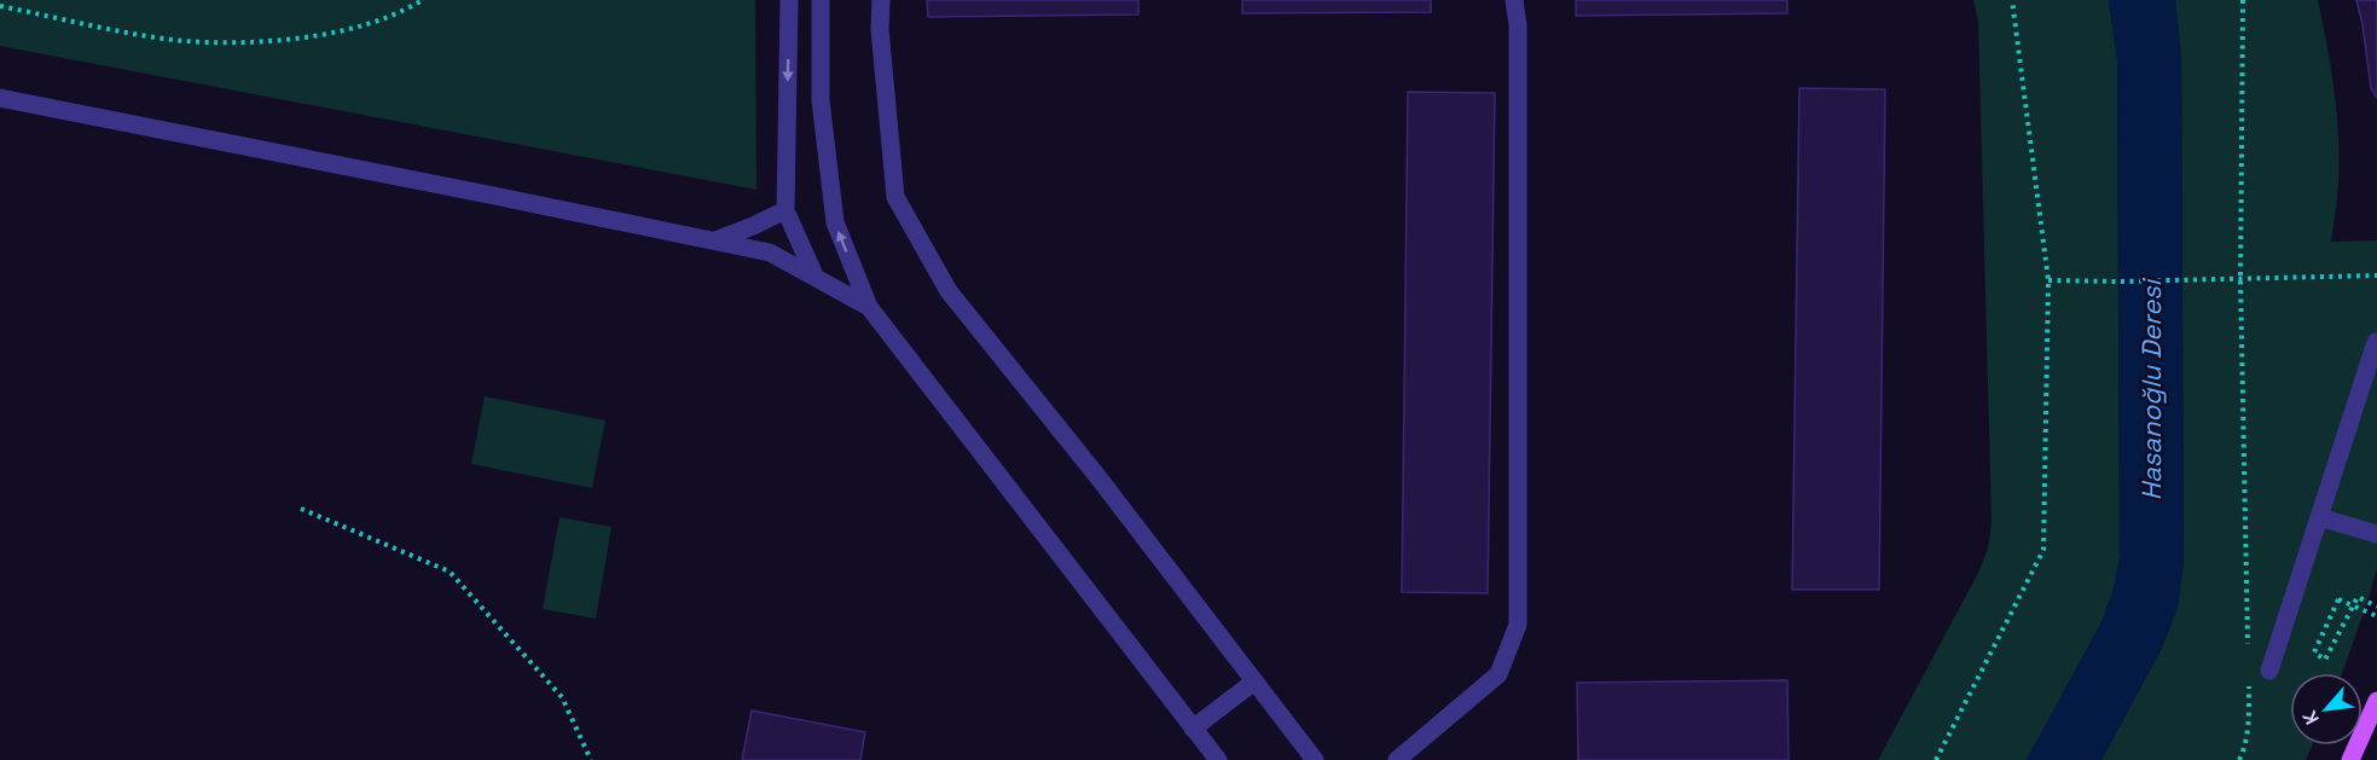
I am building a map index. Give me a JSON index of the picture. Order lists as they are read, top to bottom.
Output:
{
  "water": ["Hasanoğlu Deresi"],
  "north": "bottom left"
}
